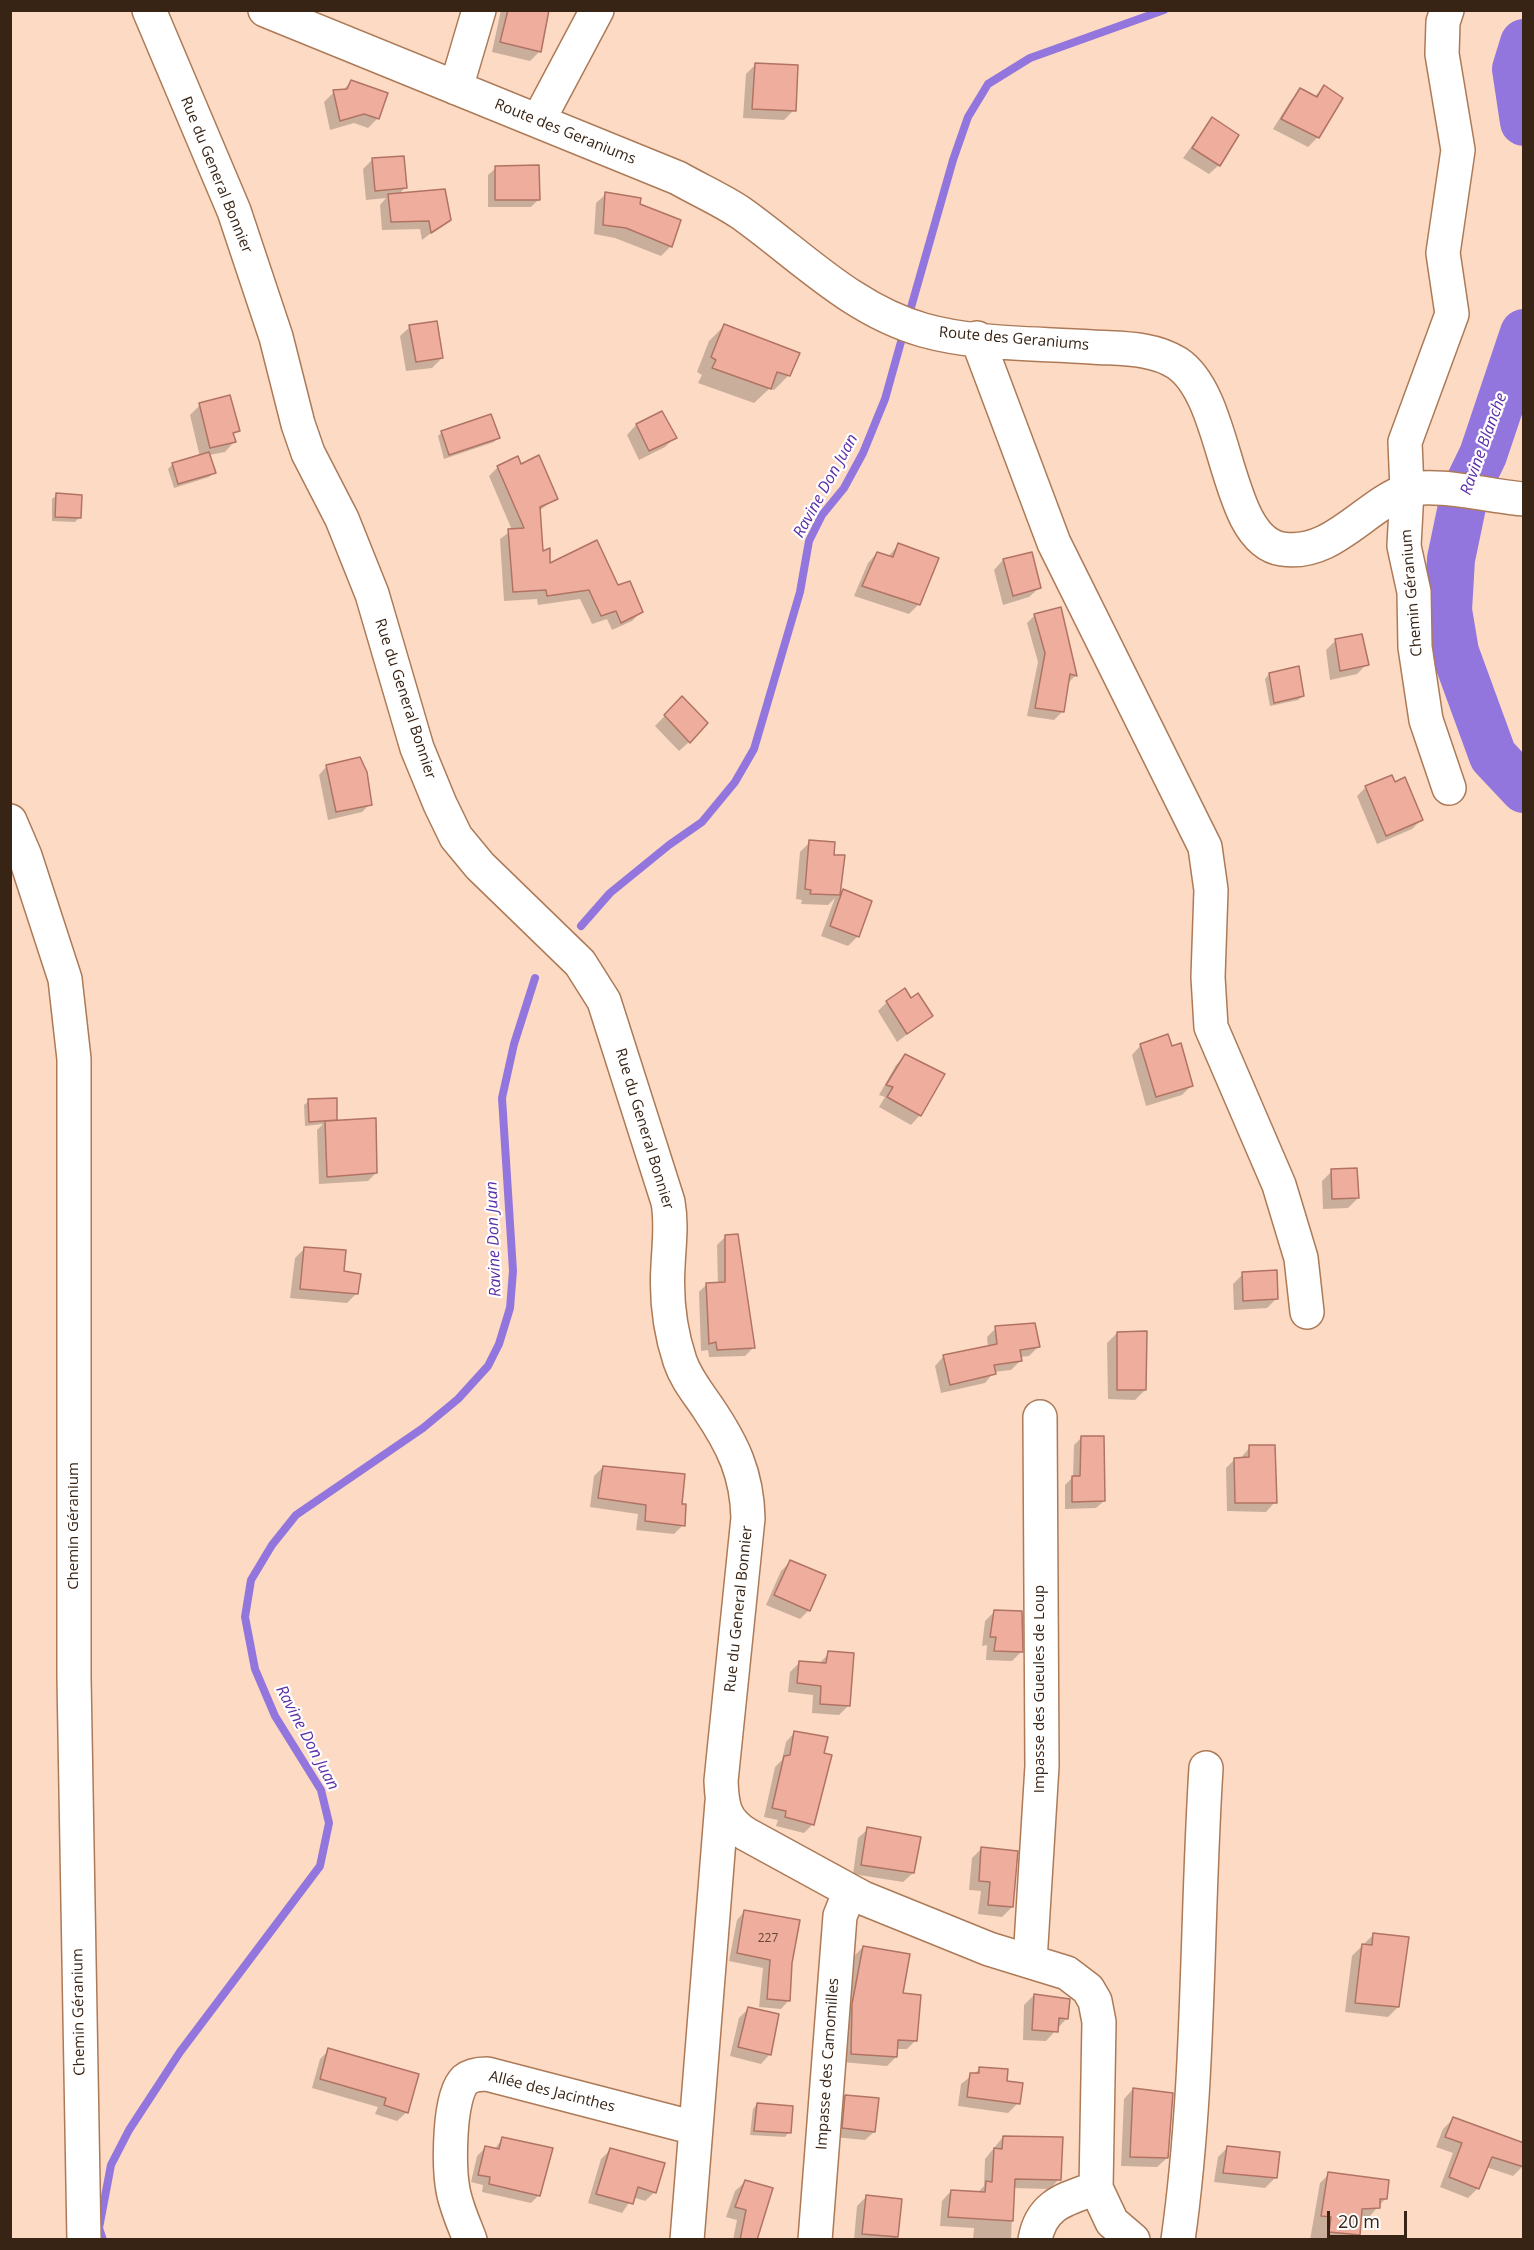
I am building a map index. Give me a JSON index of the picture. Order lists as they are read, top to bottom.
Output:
{
  "streets": {
    "street": [
      "Route des Geraniums",
      "Rue du General Bonnier",
      "Chemin Géranium",
      "Impasse des Gueules de Loup",
      "Impasse des Camomilles",
      "Allée des Jacinthes"
    ]
  },
  "crossings": [
    ["Route des Geraniums", "Chemin Géranium"],
    ["Rue du General Bonnier", "Impasse des Gueules de Loup"],
    ["Rue du General Bonnier", "Impasse des Camomilles"]
  ],
  "water": ["Ravine Blanche", "Ravine Don Juan"],
  "house_numbers": ["227"],
  "scale_bar": "20 m"
}
